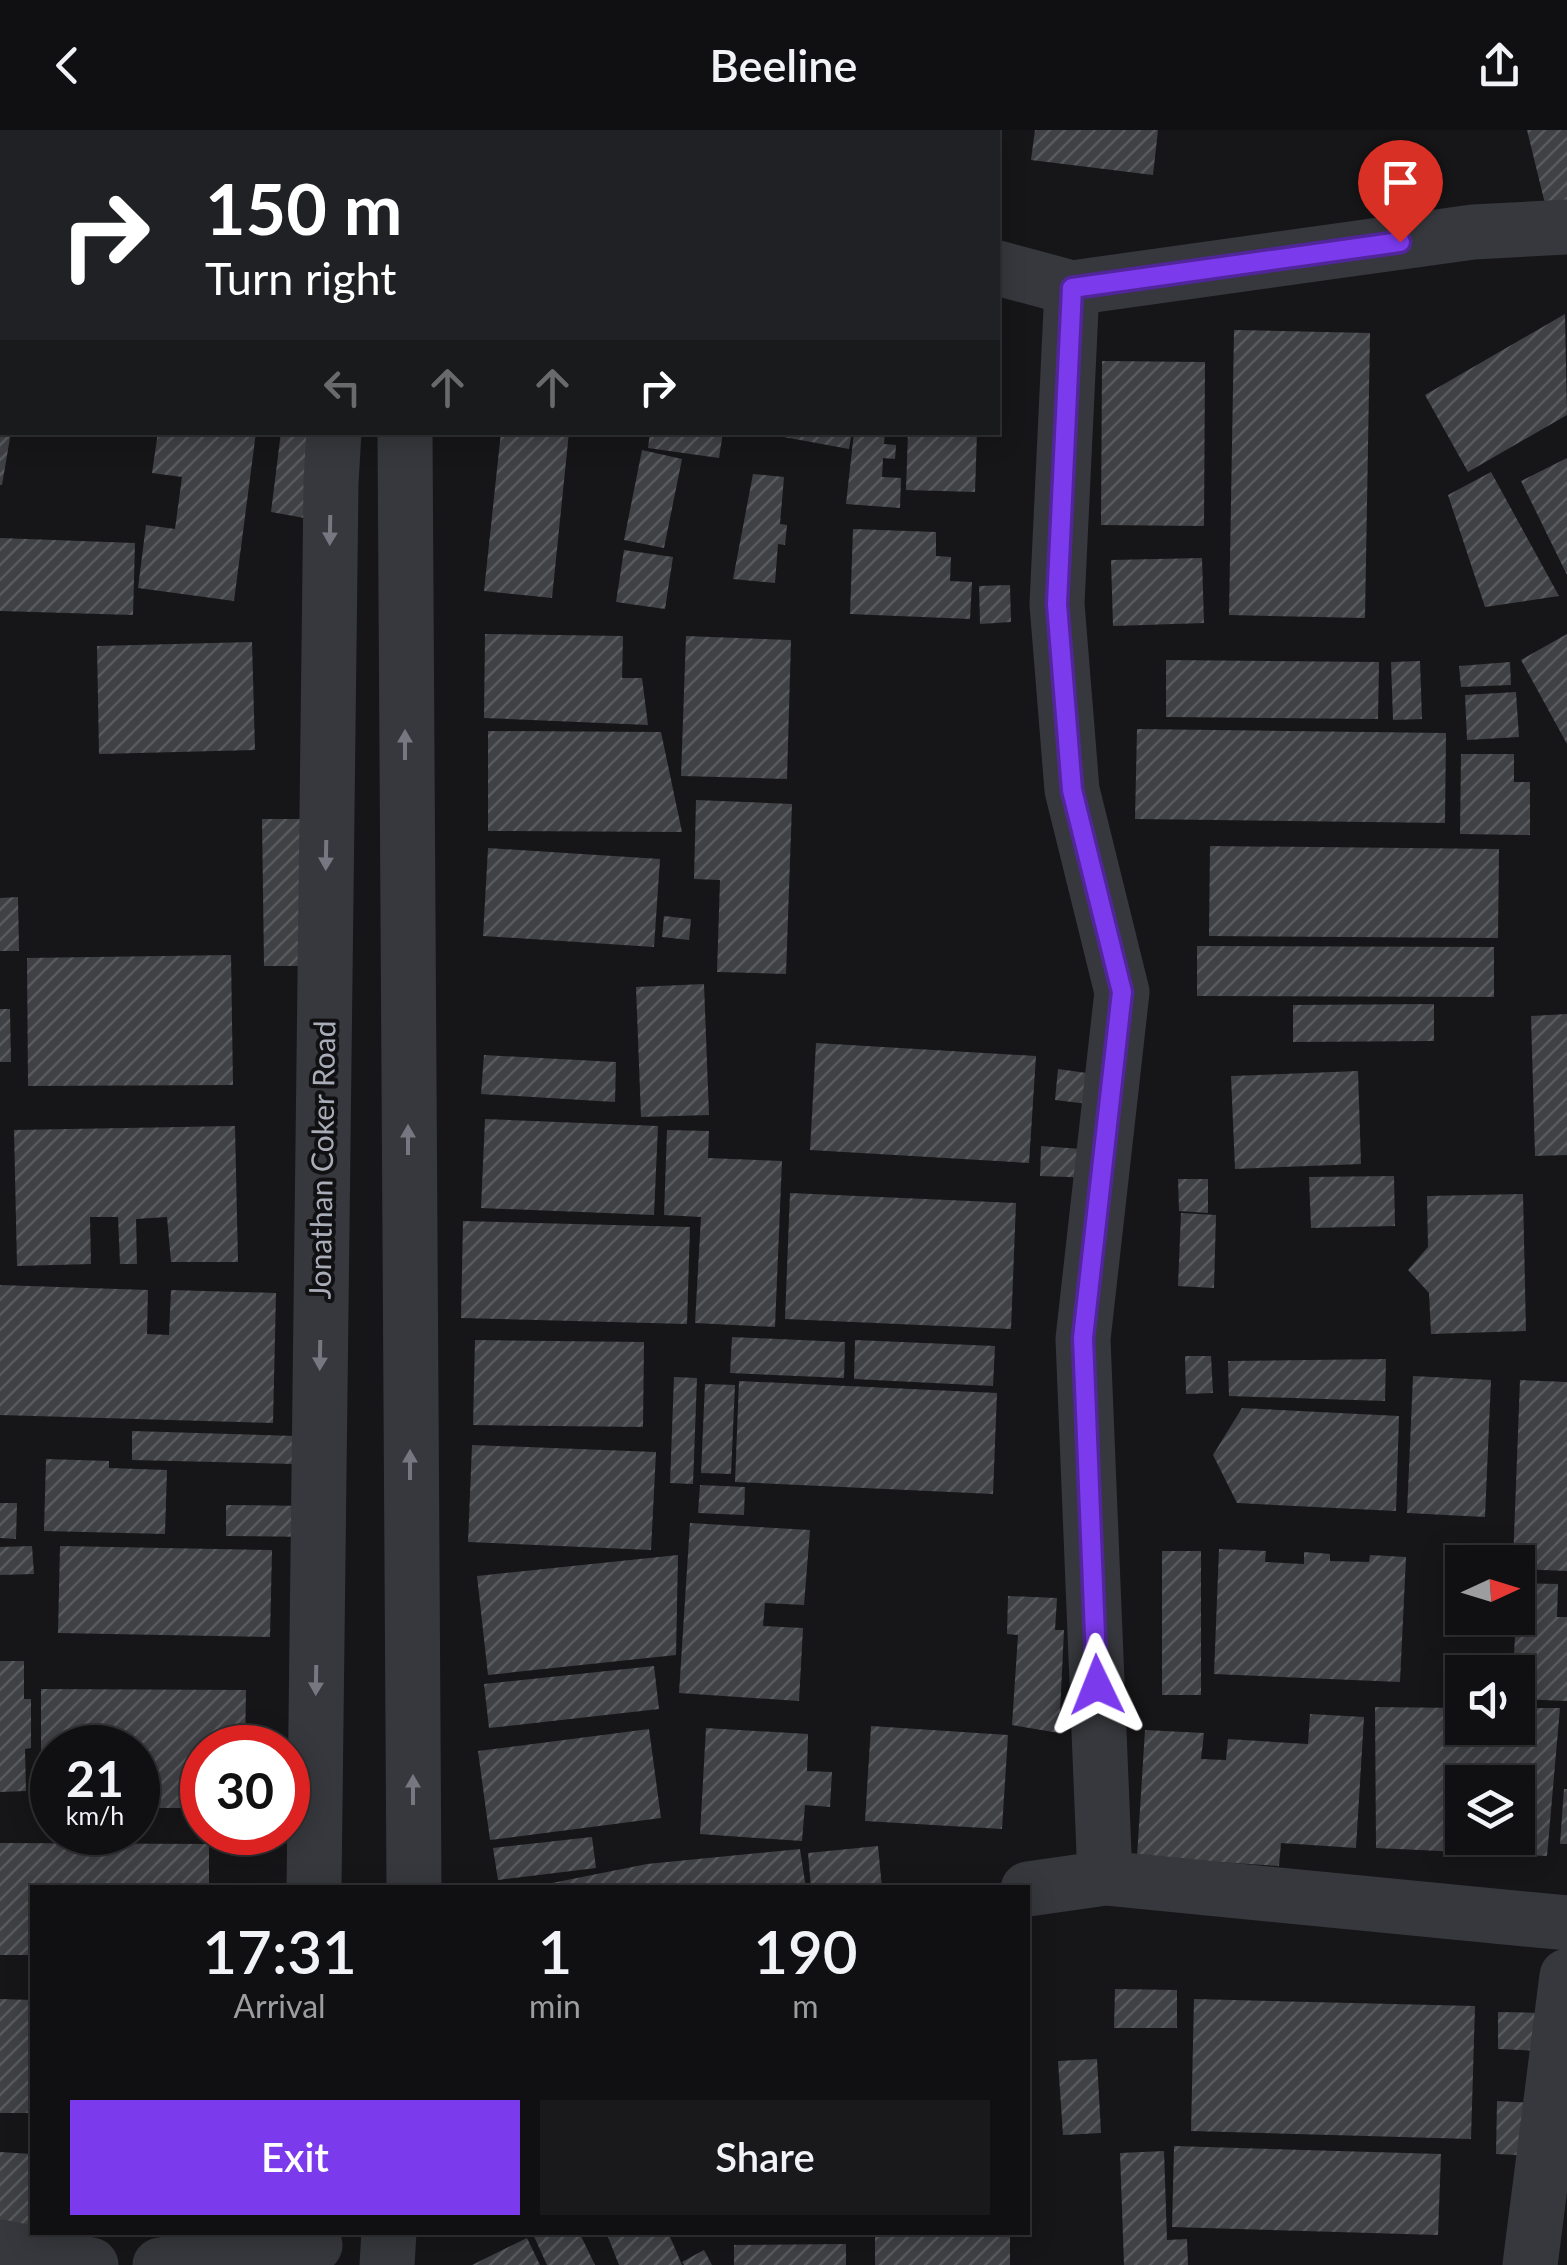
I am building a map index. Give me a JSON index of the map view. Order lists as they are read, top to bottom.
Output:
{
  "streets": {
    "street": ["Jonathan Coker Road"]
  },
  "north": "right",
  "page": {
    "header": "Beeline",
    "turn": ["150 m", "Turn right"],
    "speed": "21 km/h",
    "limit": "30",
    "eta": [
      "17:31",
      "Arrival",
      "1",
      "min",
      "190",
      "m"
    ],
    "buttons": ["Exit", "Share"]
  }
}
